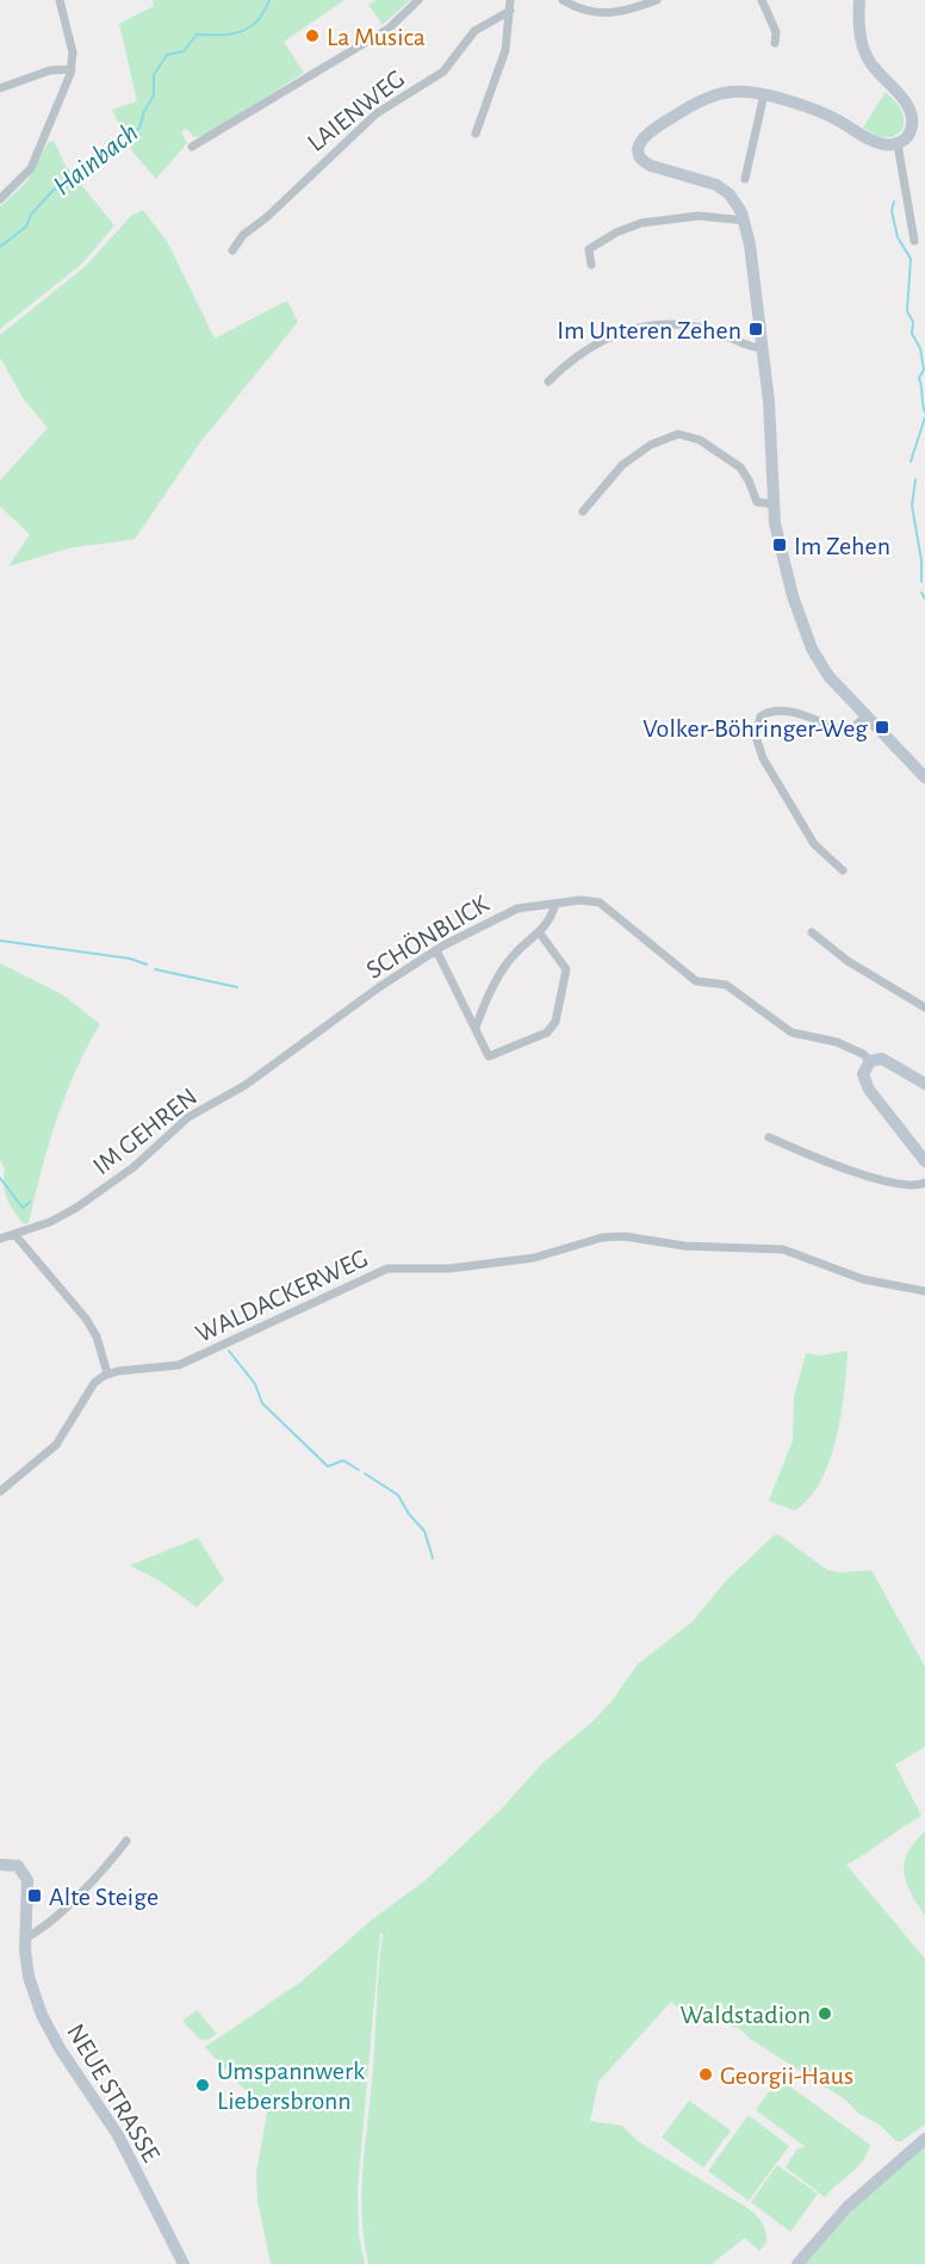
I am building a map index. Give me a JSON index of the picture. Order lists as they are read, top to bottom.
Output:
{
  "streets": {
    "street": [
      "LAIENWEG",
      "SCHÖNBLICK",
      "IM GEHREN",
      "WALDACKERWEG",
      "NEUE STRASSE"
    ]
  },
  "crossings": [
    ["SCHÖNBLICK", "IM GEHREN"]
  ],
  "water": ["Hainbach"],
  "places": {
    "other": [
      "La Musica",
      "Waldstadion",
      "Georgii-Haus",
      "Umspannwerk Liebersbronn"
    ],
    "transit": [
      "Im Unteren Zehen",
      "Im Zehen",
      "Volker-Böhringer-Weg",
      "Alte Steige"
    ]
  }
}
